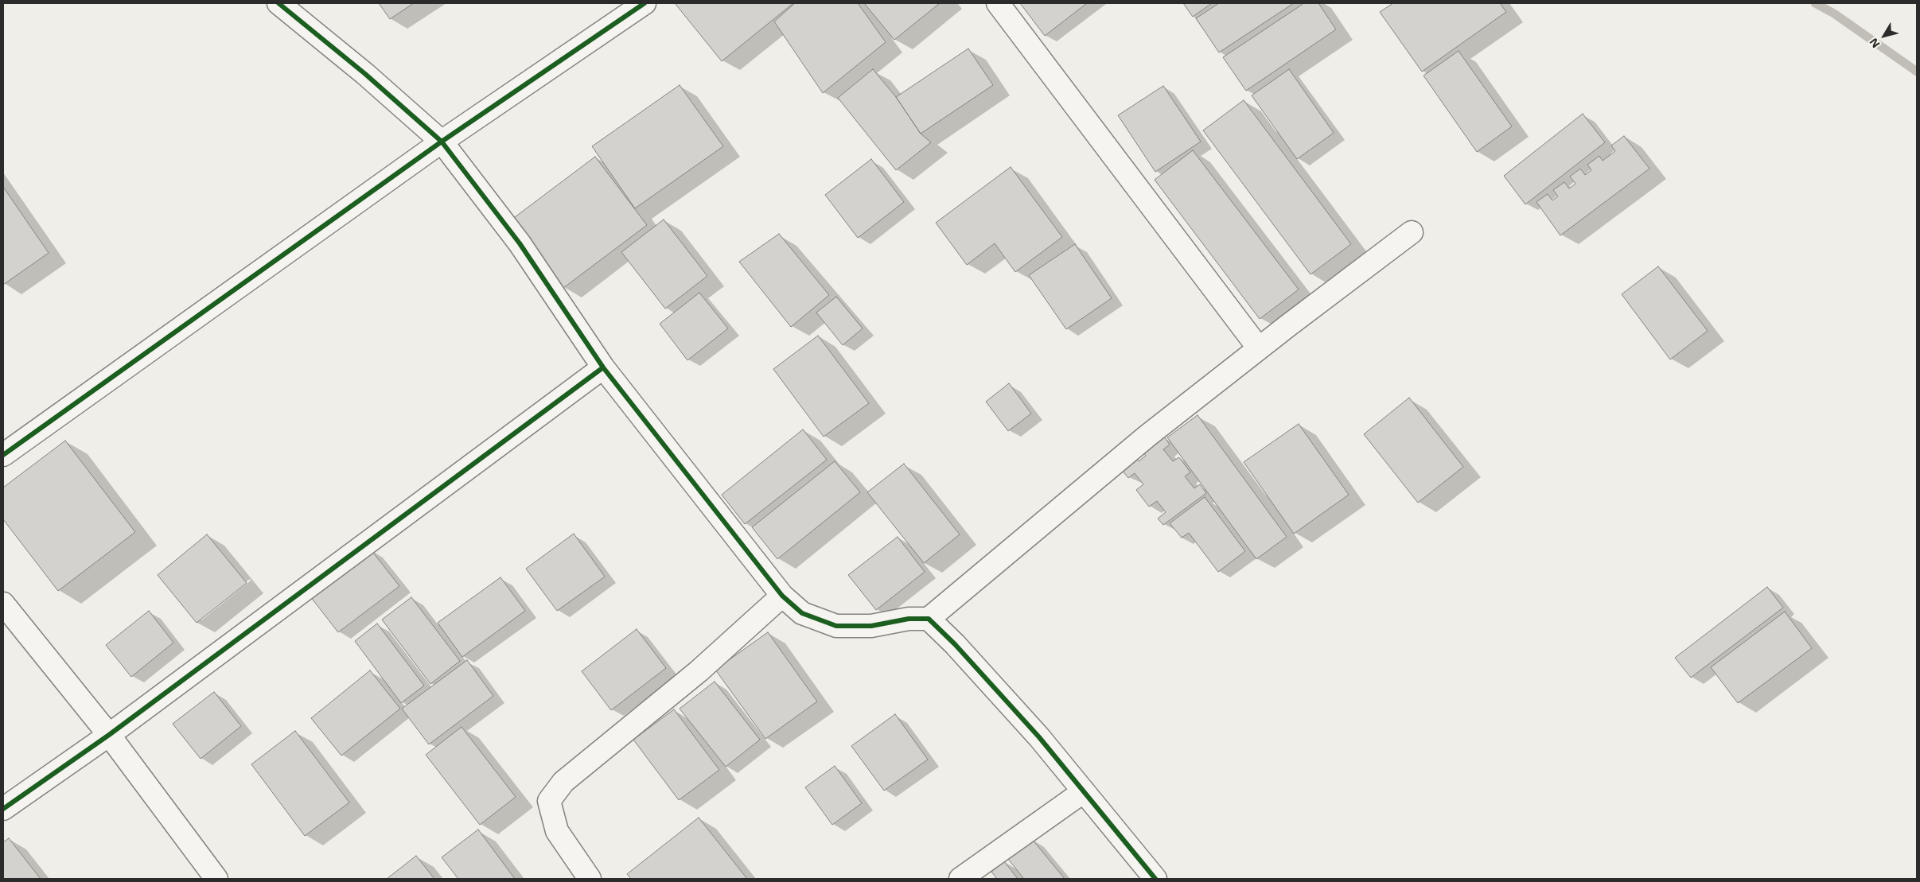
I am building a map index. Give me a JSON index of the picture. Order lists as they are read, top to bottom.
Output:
{
  "north": "bottom left"
}
